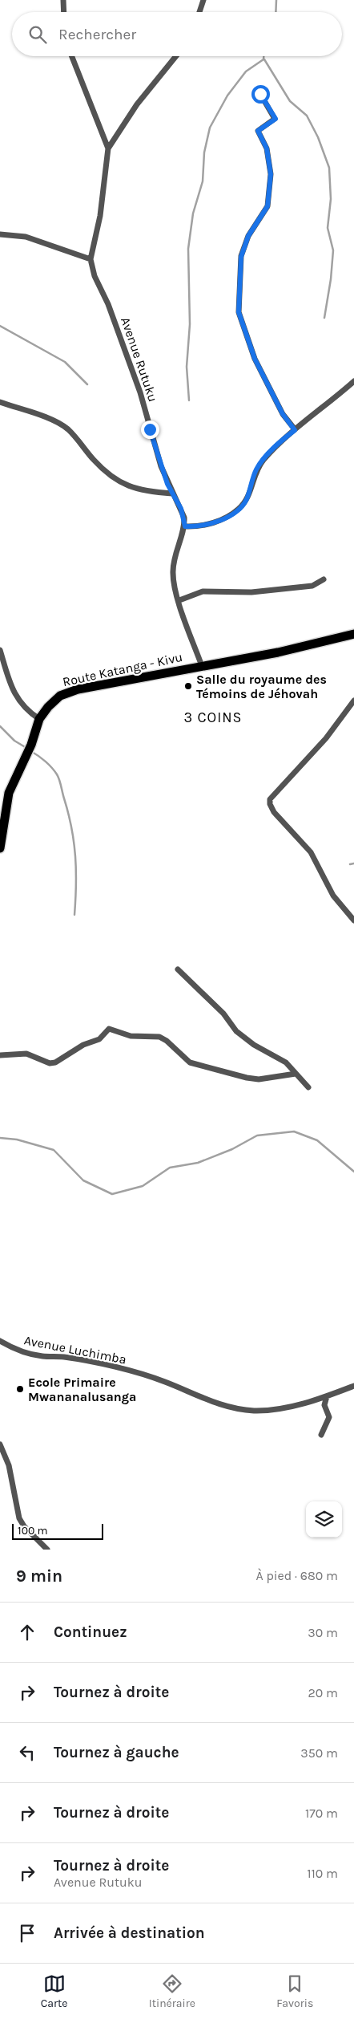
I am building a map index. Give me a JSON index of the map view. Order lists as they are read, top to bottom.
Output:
{
  "streets": {
    "highway": ["Route Katanga - Kivu"],
    "street": ["Avenue Rutuku", "Avenue Luchimba"]
  },
  "districts": ["3 COINS"],
  "places": ["Salle du royaume des Témoins de Jéhovah", "Ecole Primaire Mwananalusanga"],
  "scale_bar": "100 m",
  "page": {
    "search": "Rechercher",
    "scale": "100 m",
    "heading": ["9 min", "À pied · 680 m"],
    "list": [
      ["Continuez", "30 m"],
      ["Tournez à droite", "20 m"],
      ["Tournez à gauche", "350 m"],
      ["Tournez à droite", "170 m"],
      ["Tournez à droite", "Avenue Rutuku", "110 m"],
      "Arrivée à destination"
    ],
    "nav": ["Carte", "Itinéraire", "Favoris"]
  }
}
